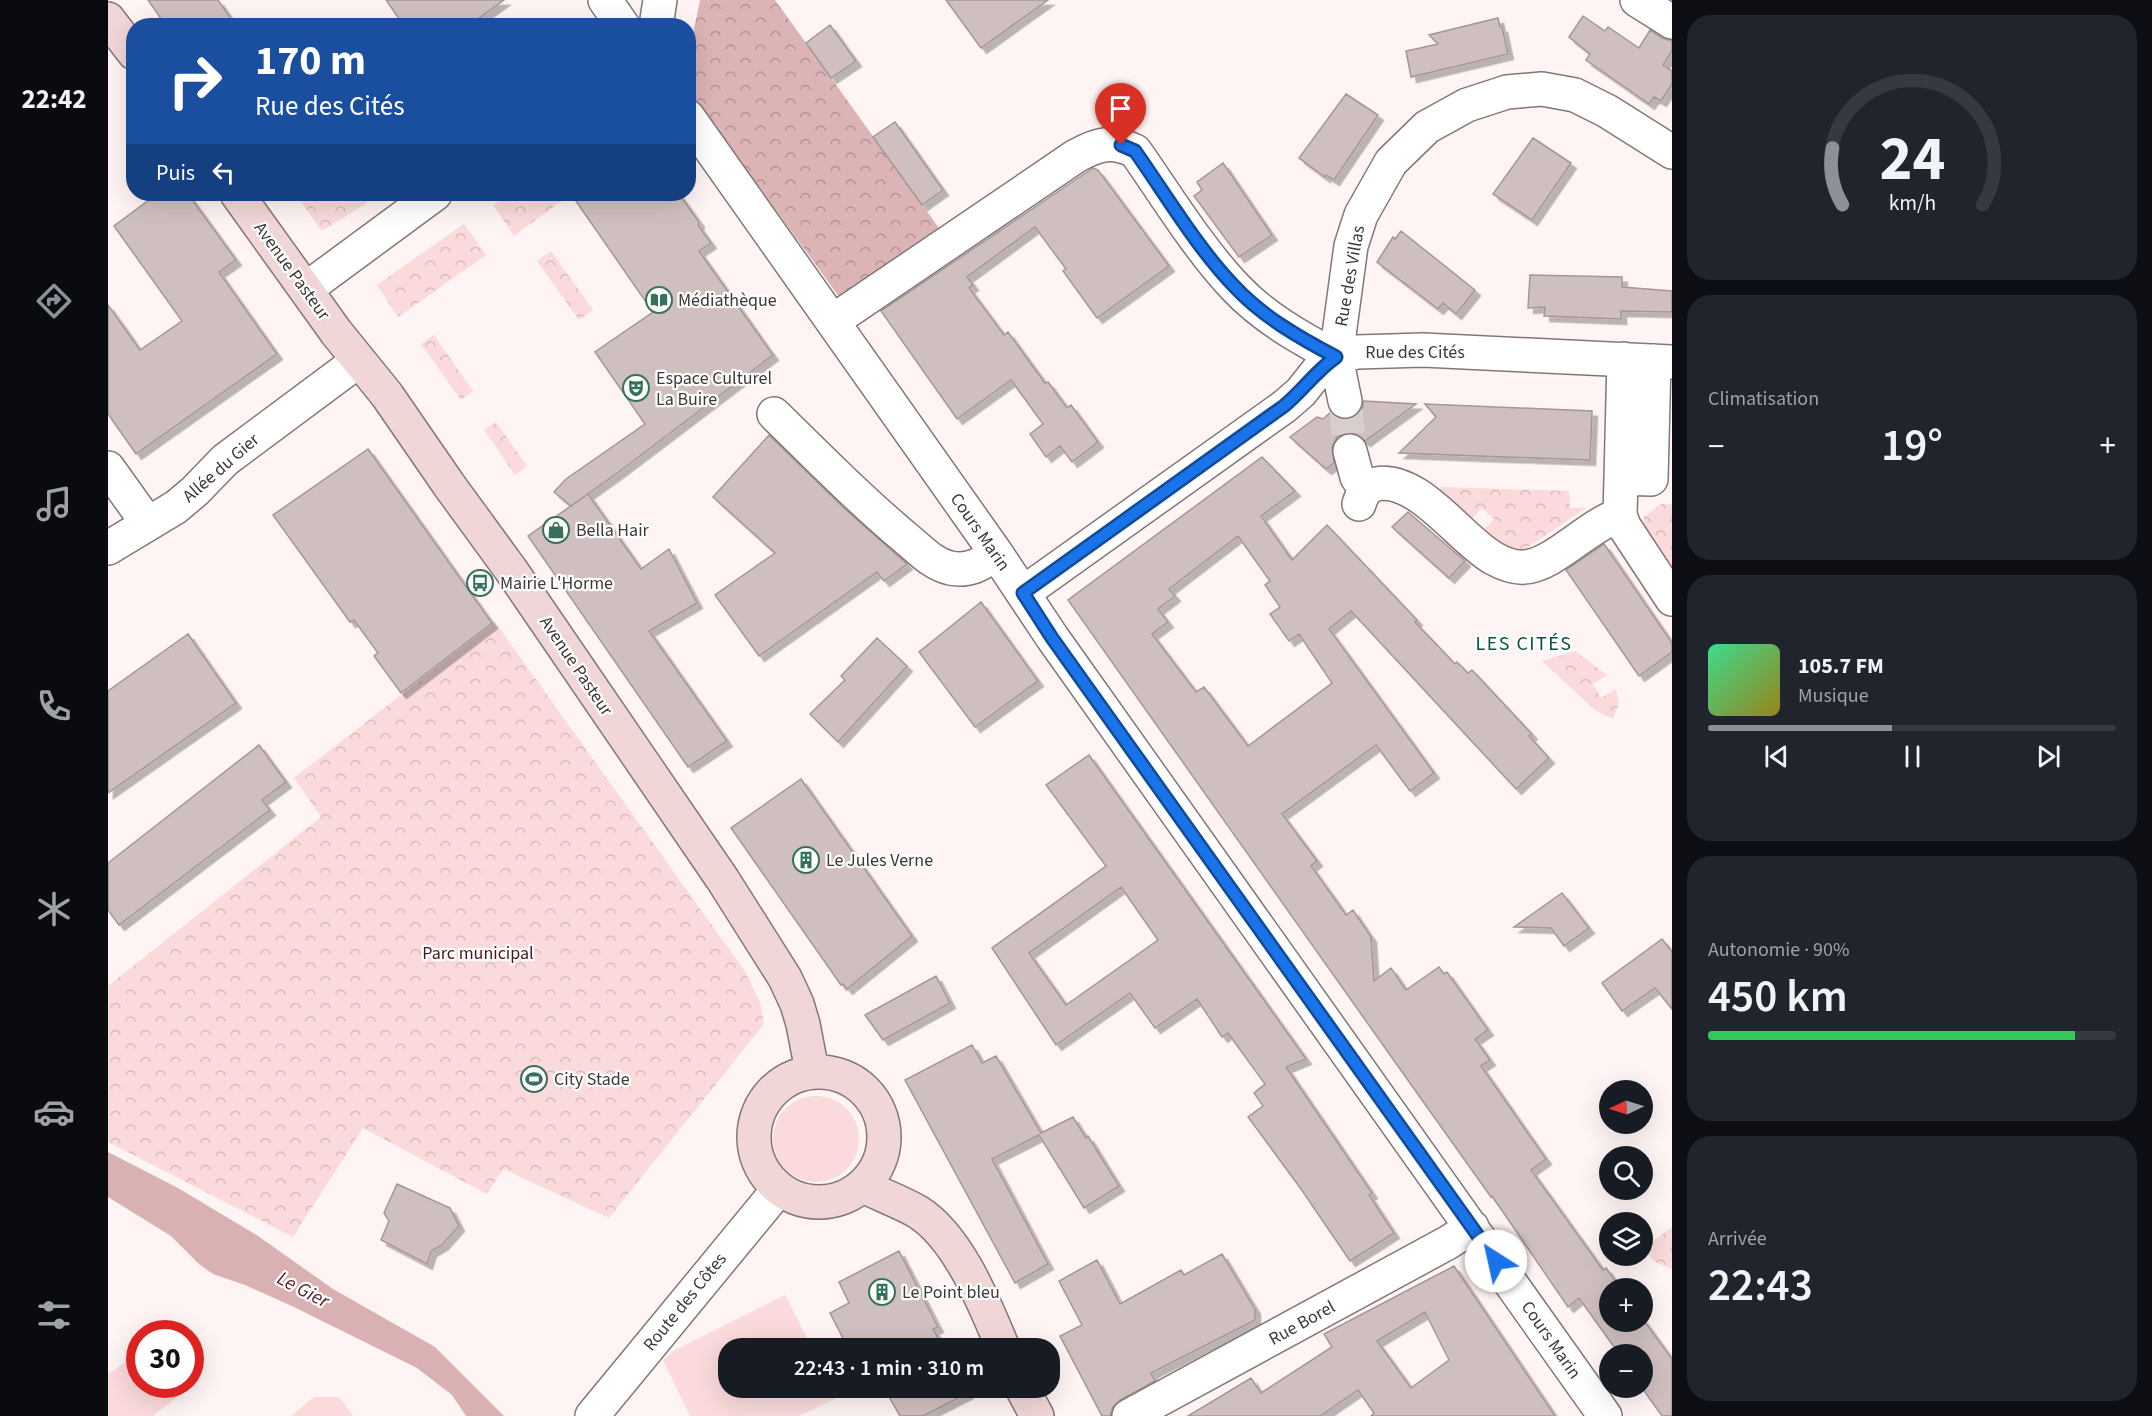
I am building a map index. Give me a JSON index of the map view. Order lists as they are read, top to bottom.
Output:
{
  "streets": {
    "main road": ["Avenue Pasteur"],
    "street": [
      "Rue des Villas",
      "Rue des Cités",
      "Allée du Gier",
      "Cours Marin",
      "Route des Côtes",
      "Rue Borel"
    ]
  },
  "crossings": [
    ["Avenue Pasteur", "Allée du Gier"],
    ["Avenue Pasteur", "Route des Côtes"],
    ["Rue des Villas", "Rue des Cités"],
    ["Rue des Villas", "Cours Marin"],
    ["Cours Marin", "Rue Borel"]
  ],
  "districts": ["LES CITÉS"],
  "water": ["Le Gier"],
  "parks": ["Parc municipal"],
  "places": {
    "library": ["Médiathèque"],
    "theatre": ["Espace Culturel La Buire"],
    "shop": ["Bella Hair"],
    "bus stop": ["Mairie L'Horme"],
    "building": ["Le Jules Verne", "Le Point bleu"],
    "sports": ["City Stade"]
  },
  "north": "left",
  "page": {
    "tabs": "22:42",
    "turn": ["170 m", "Rue des Cités"],
    "then": "Puis",
    "tile": [
      "Climatisation",
      ["Autonomie · 90%", "450 km"],
      ["Arrivée", "22:43"]
    ],
    "heat": ["−", "19°", "+"],
    "song": ["105.7 FM", "Musique"],
    "map_buttons": ["+", "−"],
    "limit": "30",
    "trip": "22:43 · 1 min · 310 m",
    "gauge": ["24", "km/h"]
  }
}
